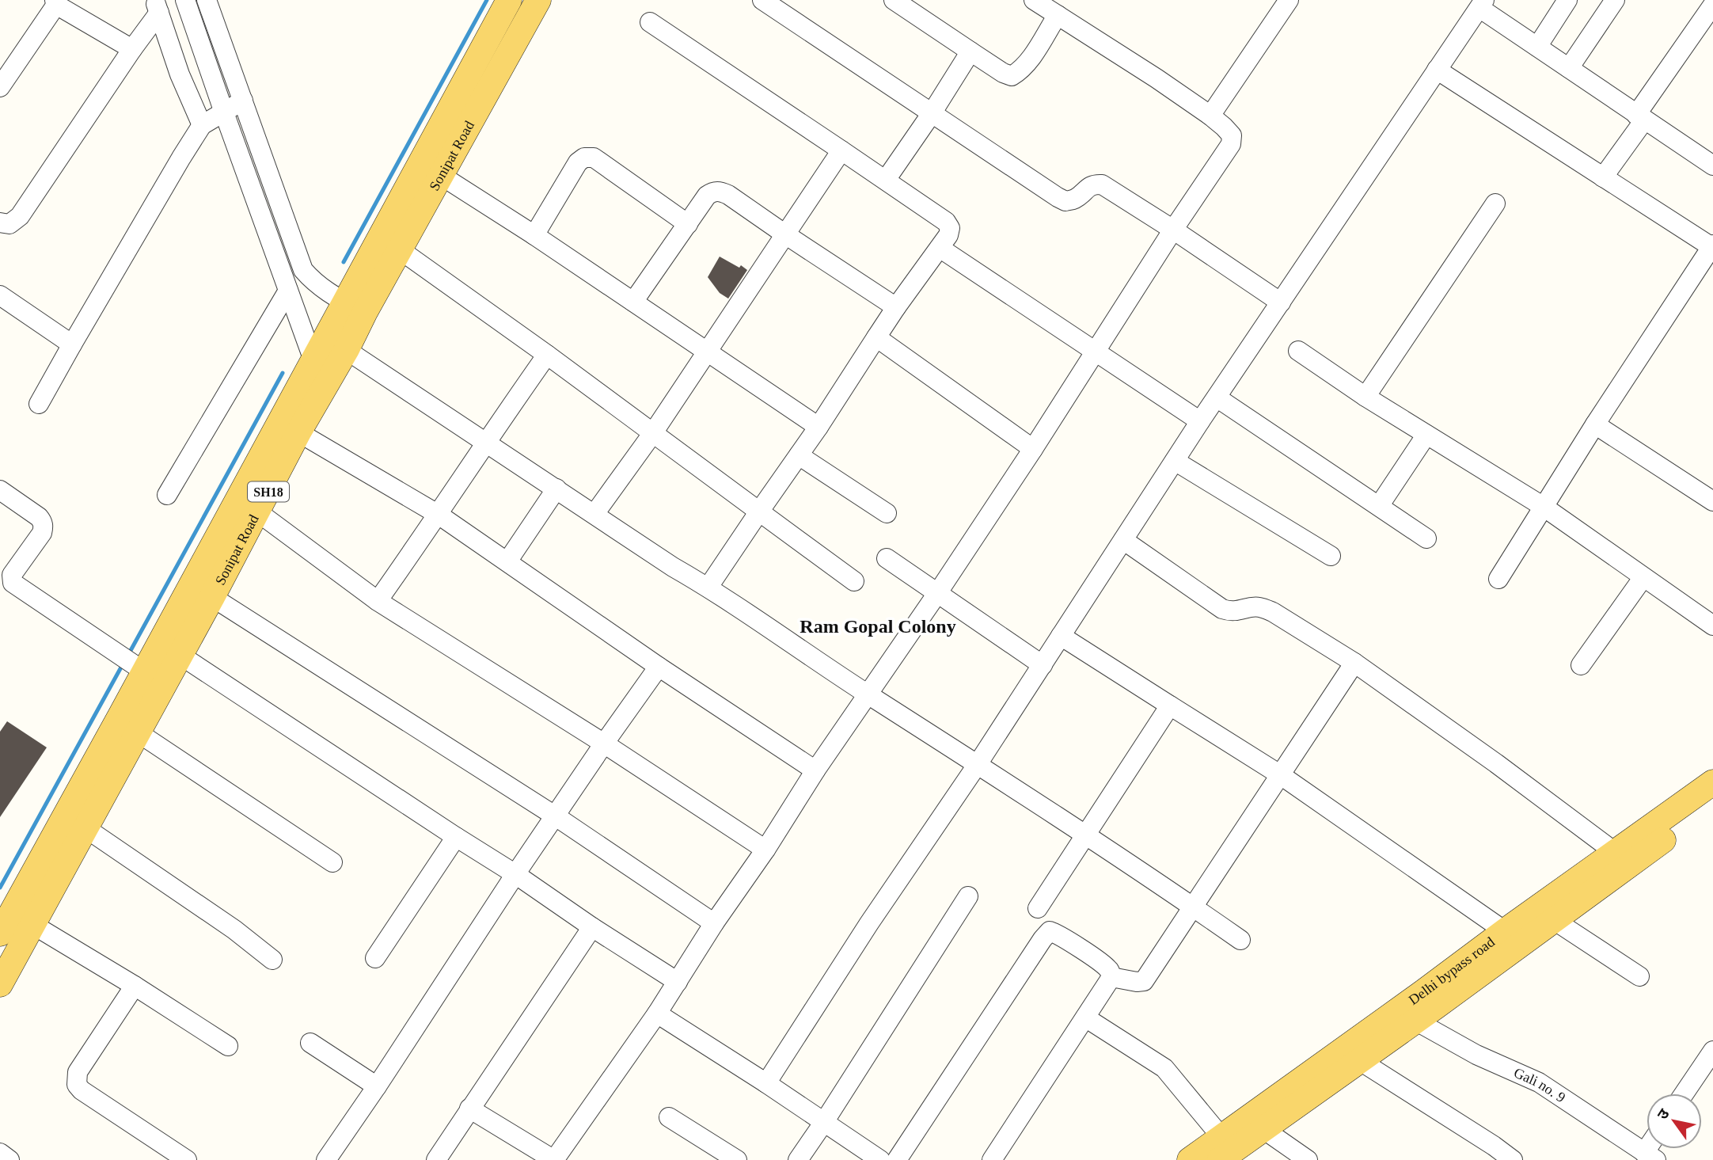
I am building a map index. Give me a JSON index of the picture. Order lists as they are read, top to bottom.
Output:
{
  "streets": {
    "main road": ["Sonipat Road", "SH18", "Delhi bypass road"],
    "street": ["Gali no. 9"]
  },
  "crossings": [
    ["Delhi bypass road", "Gali no. 9"]
  ],
  "districts": ["Ram Gopal Colony"],
  "north": "top left"
}
